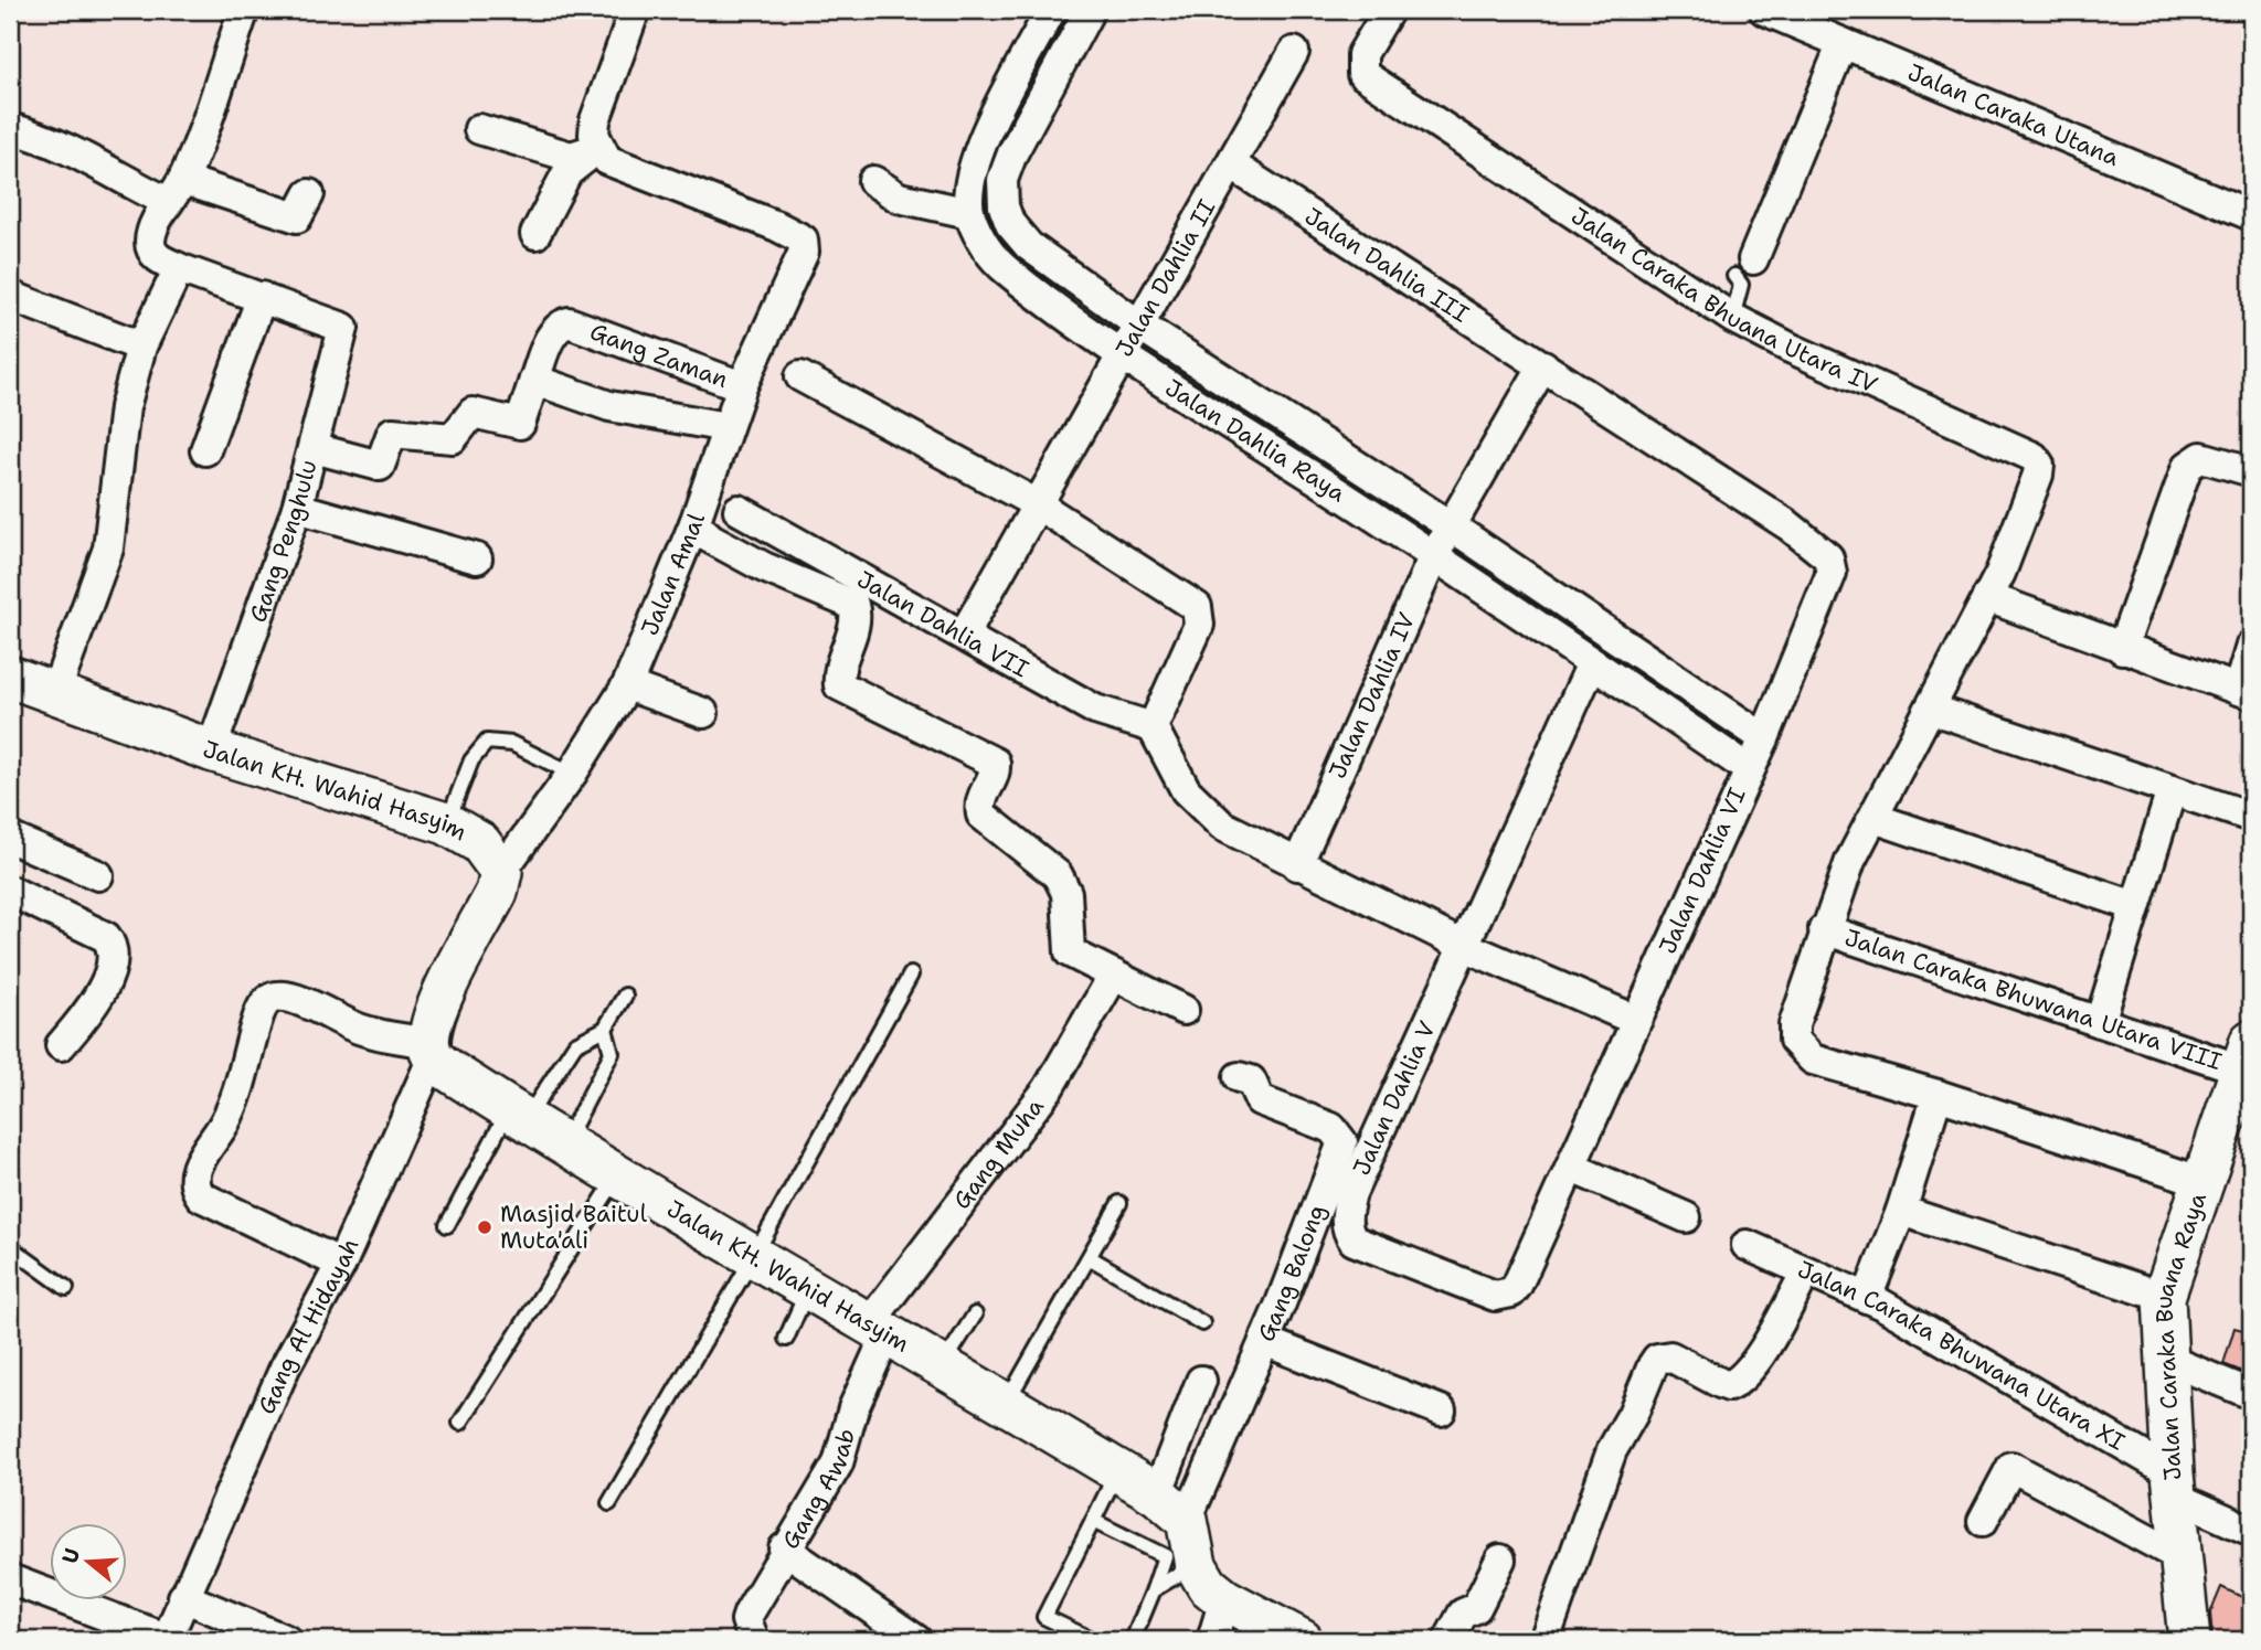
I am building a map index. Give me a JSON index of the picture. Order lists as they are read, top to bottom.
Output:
{
  "streets": {
    "street": [
      "Jalan Caraka Utana",
      "Jalan Dahlia III",
      "Jalan Dahlia II",
      "Jalan Caraka Bhuana Utara IV",
      "Gang Zaman",
      "Jalan Dahlia Raya",
      "Gang Penghulu",
      "Jalan Amal",
      "Jalan Dahlia VII",
      "Jalan Dahlia IV",
      "Jalan KH. Wahid Hasyim",
      "Jalan Dahlia VI",
      "Jalan Caraka Bhuwana Utara VIII",
      "Jalan Dahlia V",
      "Gang Muha",
      "Gang Balong",
      "Gang Al Hidayah",
      "Jalan Caraka Buana Raya",
      "Jalan Caraka Bhuwana Utara XI",
      "Gang Awab"
    ]
  },
  "crossings": [
    ["Jalan Dahlia III", "Jalan Dahlia II"],
    ["Jalan Dahlia III", "Jalan Dahlia VI"],
    ["Jalan Dahlia II", "Jalan Dahlia Raya"],
    ["Jalan Dahlia II", "Jalan Dahlia VII"],
    ["Gang Zaman", "Jalan Amal"],
    ["Jalan Dahlia Raya", "Jalan Dahlia IV"],
    ["Jalan Dahlia Raya", "Jalan Dahlia VI"],
    ["Jalan Dahlia Raya", "Jalan Dahlia V"],
    ["Gang Penghulu", "Jalan KH. Wahid Hasyim"],
    ["Jalan Amal", "Jalan KH. Wahid Hasyim"],
    ["Jalan KH. Wahid Hasyim", "Gang Muha"],
    ["Jalan KH. Wahid Hasyim", "Gang Balong"],
    ["Jalan KH. Wahid Hasyim", "Gang Al Hidayah"],
    ["Jalan KH. Wahid Hasyim", "Gang Awab"],
    ["Jalan Dahlia VI", "Jalan Dahlia V"],
    ["Jalan Caraka Bhuwana Utara VIII", "Jalan Caraka Buana Raya"],
    ["Gang Muha", "Gang Awab"],
    ["Jalan Caraka Buana Raya", "Jalan Caraka Bhuwana Utara XI"]
  ],
  "places": ["Masjid Baitul Muta'ali"],
  "north": "left"
}
